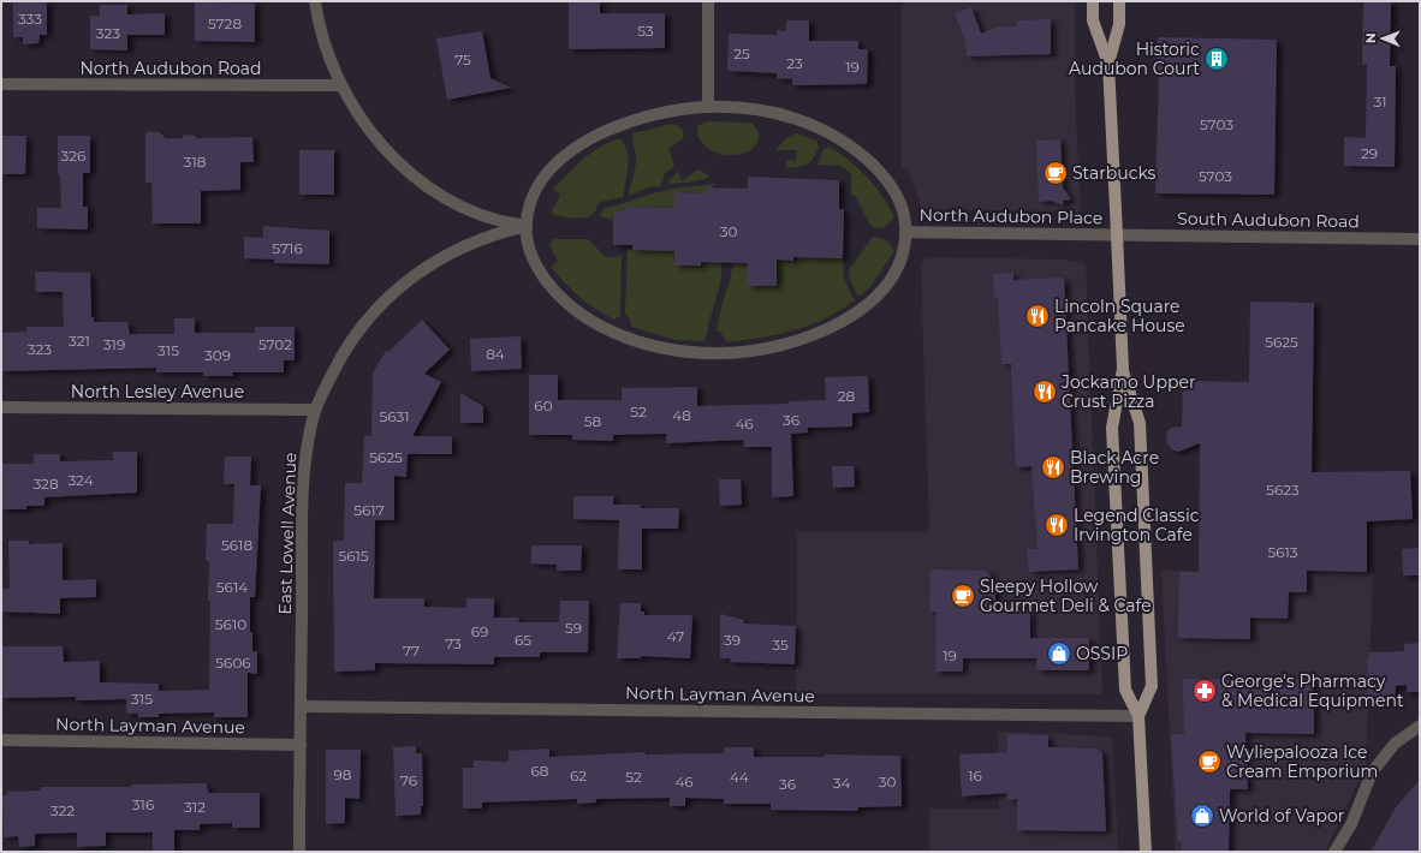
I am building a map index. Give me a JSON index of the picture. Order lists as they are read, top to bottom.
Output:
{
  "streets": {
    "street": [
      "North Audubon Road",
      "North Audubon Place",
      "South Audubon Road",
      "North Lesley Avenue",
      "East Lowell Avenue",
      "North Layman Avenue"
    ]
  },
  "crossings": [
    ["North Audubon Place", "South Audubon Road"],
    ["North Audubon Place", "East Lowell Avenue"],
    ["North Lesley Avenue", "East Lowell Avenue"],
    ["East Lowell Avenue", "North Layman Avenue"]
  ],
  "places": {
    "building": ["Historic Audubon Court"],
    "cafe": ["Starbucks", "Sleepy Hollow Gourmet Deli & Cafe", "Wyliepalooza Ice Cream Emporium"],
    "restaurant": [
      "Lincoln Square Pancake House",
      "Jockamo Upper Crust Pizza",
      "Black Acre Brewing",
      "Legend Classic Irvington Cafe"
    ],
    "shop": ["OSSIP", "World of Vapor"],
    "pharmacy": ["George's Pharmacy & Medical Equipment"]
  },
  "house_numbers": [
    "333",
    "5728",
    "53",
    "323",
    "25",
    "75",
    "23",
    "19",
    "31",
    "5703",
    "29",
    "326",
    "318",
    "5703",
    "30",
    "5716",
    "321",
    "5625",
    "319",
    "5702",
    "323",
    "315",
    "84",
    "309",
    "28",
    "60",
    "52",
    "48",
    "5631",
    "36",
    "58",
    "46",
    "5625",
    "324",
    "328",
    "5623",
    "5617",
    "5618",
    "5613",
    "5615",
    "5614",
    "5610",
    "59",
    "69",
    "47",
    "65",
    "39",
    "73",
    "35",
    "77",
    "19",
    "5606",
    "315",
    "68",
    "98",
    "62",
    "16",
    "52",
    "44",
    "76",
    "46",
    "30",
    "34",
    "36",
    "316",
    "312",
    "322"
  ],
  "north": "left"
}
